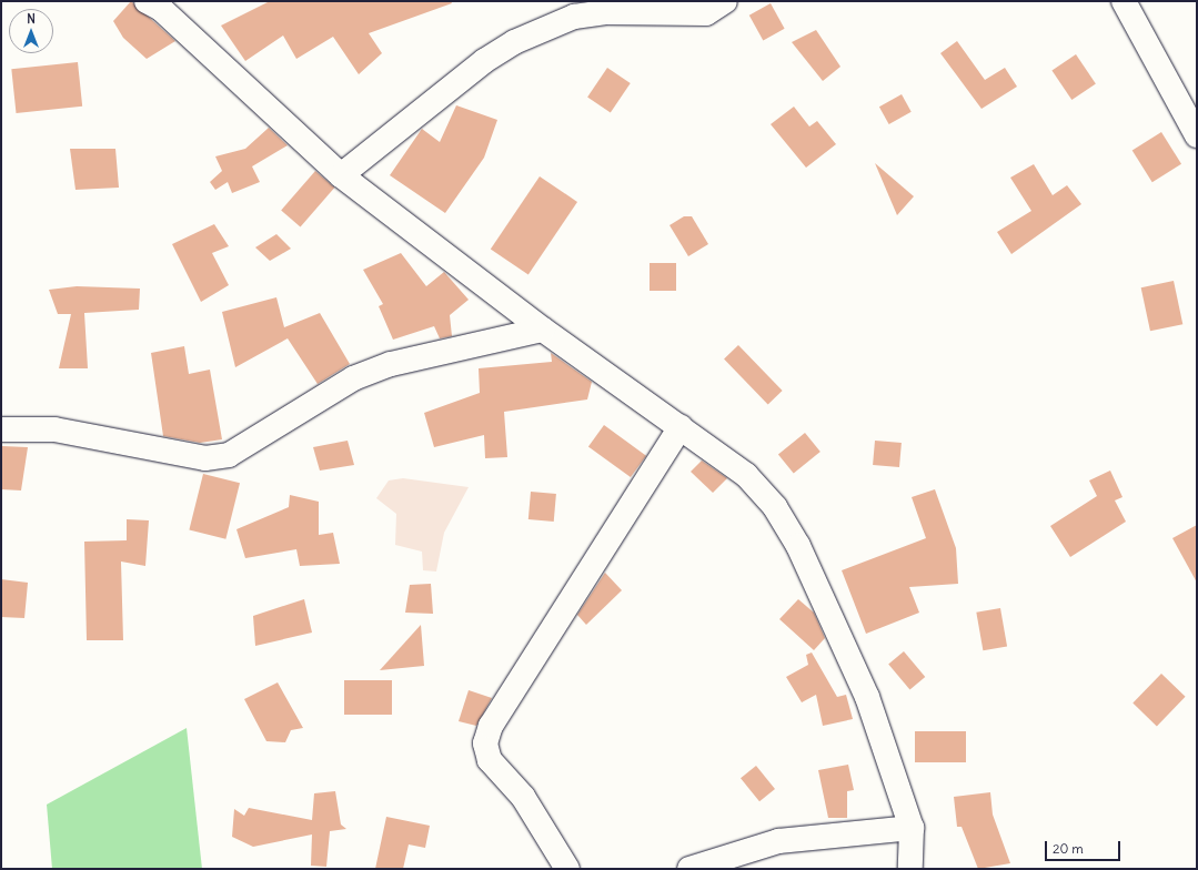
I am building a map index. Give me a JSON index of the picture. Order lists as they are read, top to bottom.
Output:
{
  "scale_bar": "20 m",
  "north": "top"
}
